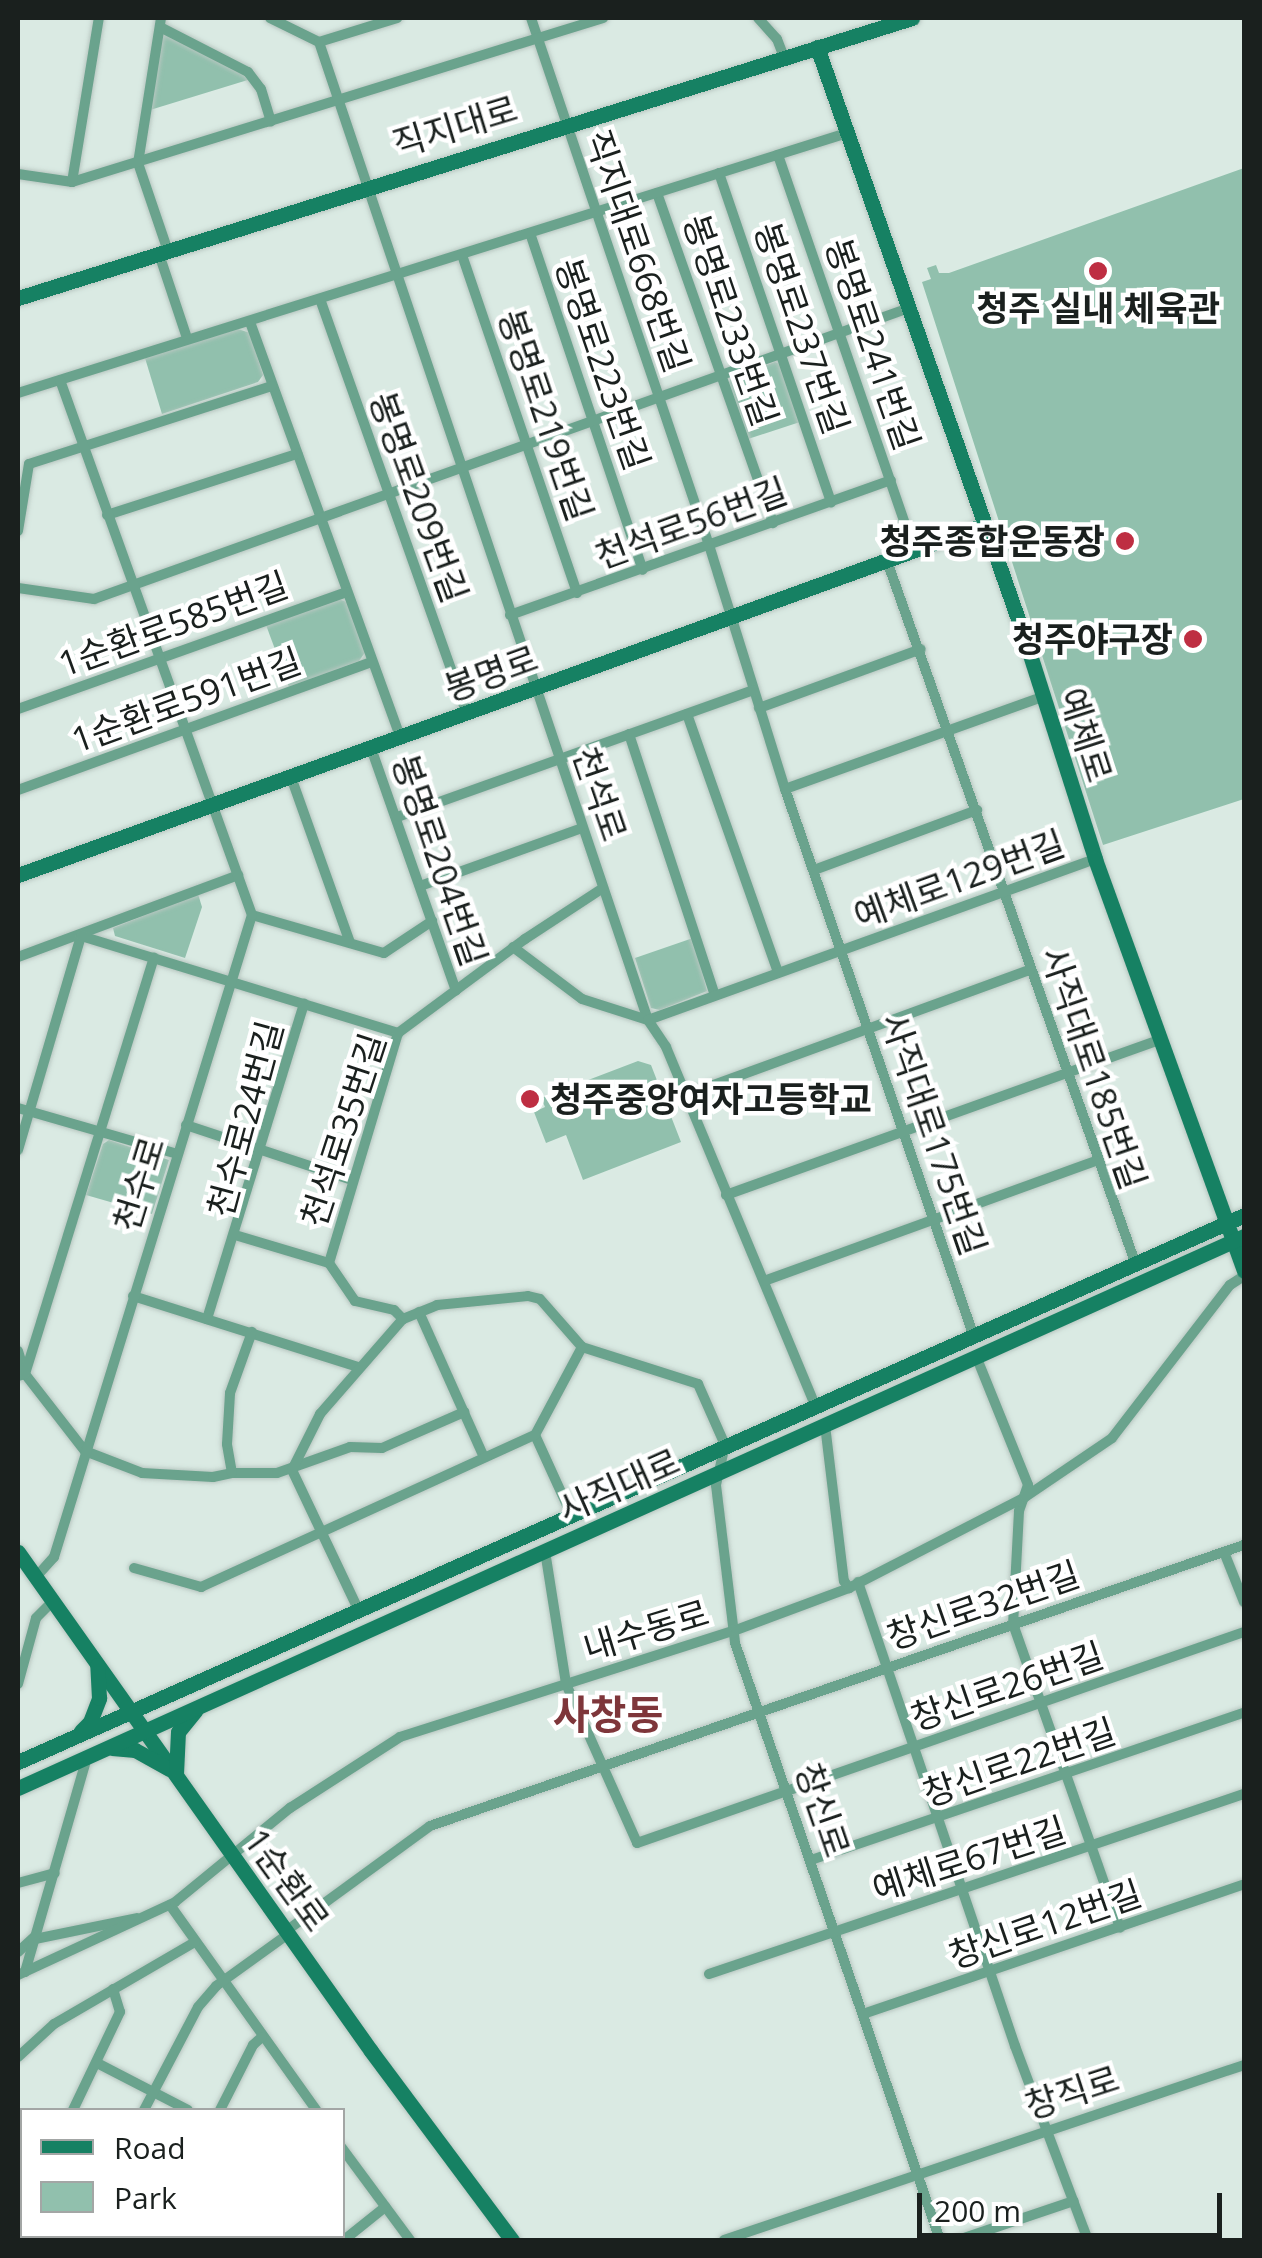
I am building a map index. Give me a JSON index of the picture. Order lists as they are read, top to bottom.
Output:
{
  "streets": {
    "main road": [
      "직지대로",
      "봉명로",
      "예체로",
      "사직대로",
      "1순환로"
    ],
    "street": [
      "직지대로668번길",
      "봉명로233번길",
      "봉명로237번길",
      "봉명로241번길",
      "봉명로223번길",
      "봉명로219번길",
      "봉명로209번길",
      "천석로56번길",
      "1순환로585번길",
      "1순환로591번길",
      "천석로",
      "봉명로204번길",
      "예체로129번길",
      "사직대로185번길",
      "천수로24번길",
      "천석로35번길",
      "사직대로175번길",
      "천수로",
      "창신로32번길",
      "내수동로",
      "창신로26번길",
      "창신로22번길",
      "창신로",
      "예체로67번길",
      "창신로12번길",
      "창직로"
    ]
  },
  "crossings": [
    ["직지대로", "직지대로668번길"],
    ["직지대로", "예체로"],
    ["직지대로", "천석로"],
    ["직지대로668번길", "천석로56번길"],
    ["직지대로668번길", "봉명로"],
    ["직지대로668번길", "사직대로175번길"],
    ["봉명로233번길", "천석로56번길"],
    ["봉명로237번길", "천석로56번길"],
    ["봉명로241번길", "천석로56번길"],
    ["봉명로241번길", "봉명로"],
    ["봉명로223번길", "천석로56번길"],
    ["봉명로219번길", "천석로56번길"],
    ["봉명로209번길", "봉명로"],
    ["천석로56번길", "천석로"],
    ["봉명로", "예체로"],
    ["봉명로", "천석로"],
    ["봉명로", "봉명로204번길"],
    ["봉명로", "사직대로185번길"],
    ["예체로", "예체로129번길"],
    ["예체로", "사직대로"],
    ["예체로", "내수동로"],
    ["천석로", "예체로129번길"],
    ["천석로", "천석로35번길"],
    ["천석로", "사직대로"],
    ["봉명로204번길", "천석로35번길"],
    ["예체로129번길", "사직대로185번길"],
    ["예체로129번길", "사직대로175번길"],
    ["사직대로185번길", "사직대로"],
    ["천수로24번길", "천석로35번길"],
    ["사직대로175번길", "사직대로"],
    ["천수로", "1순환로"],
    ["사직대로", "창신로"],
    ["사직대로", "1순환로"],
    ["창신로32번길", "창신로26번길"],
    ["창신로32번길", "창신로"],
    ["창신로32번길", "1순환로"],
    ["내수동로", "창신로"],
    ["내수동로", "1순환로"],
    ["창신로26번길", "창신로"],
    ["창신로22번길", "창신로"],
    ["창신로", "예체로67번길"],
    ["창신로", "창신로12번길"],
    ["창신로", "창직로"]
  ],
  "districts": ["사창동"],
  "places": [
    "청주 실내 체육관",
    "청주종합운동장",
    "청주야구장",
    "청주중앙여자고등학교"
  ],
  "legend": ["Road", "Park"],
  "scale_bar": "200 m"
}
